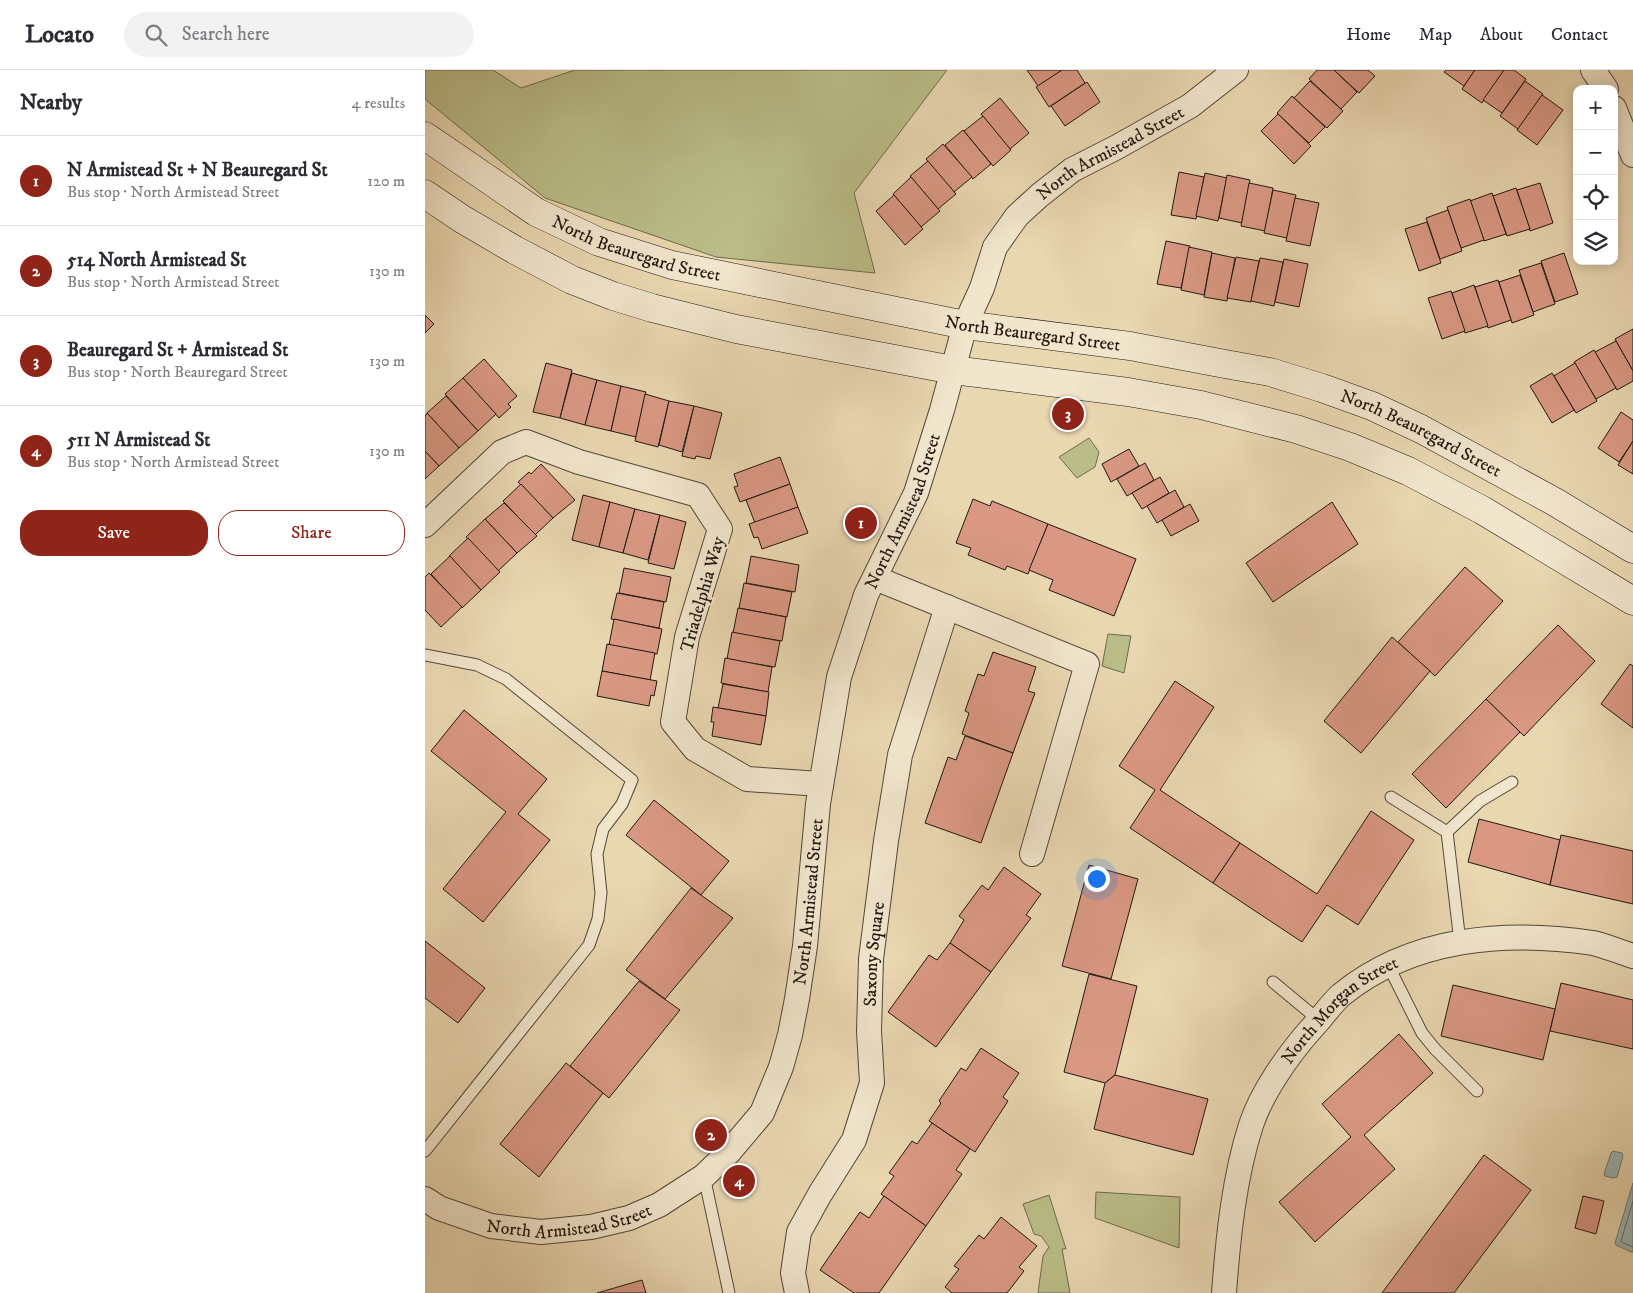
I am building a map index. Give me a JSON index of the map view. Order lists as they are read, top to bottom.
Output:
{
  "streets": {
    "main road": ["North Beauregard Street"],
    "street": [
      "North Armistead Street",
      "Triadelphia Way",
      "Saxony Square",
      "North Morgan Street"
    ]
  },
  "crossings": [
    ["North Armistead Street", "North Beauregard Street"],
    ["North Armistead Street", "Triadelphia Way"]
  ],
  "page": {
    "header": "Locato",
    "search": "Search here",
    "nav": [
      "Home",
      "Map",
      "About",
      "Contact"
    ],
    "heading": ["Nearby", "4 results"],
    "map_buttons": ["+", "−"],
    "list": [
      {
        "mark": "1",
        "name": "N Armistead St + N Beauregard St",
        "note": "Bus stop · North Armistead Street",
        "value": "120 m"
      },
      {
        "mark": "2",
        "name": "514 North Armistead St",
        "note": "Bus stop · North Armistead Street",
        "value": "130 m"
      },
      {
        "mark": "3",
        "name": "Beauregard St + Armistead St",
        "note": "Bus stop · North Beauregard Street",
        "value": "130 m"
      },
      {
        "mark": "4",
        "name": "511 N Armistead St",
        "note": "Bus stop · North Armistead Street",
        "value": "130 m"
      }
    ],
    "pins": [
      "3",
      "1",
      "2",
      "4"
    ],
    "buttons": ["Save", "Share"]
  }
}
